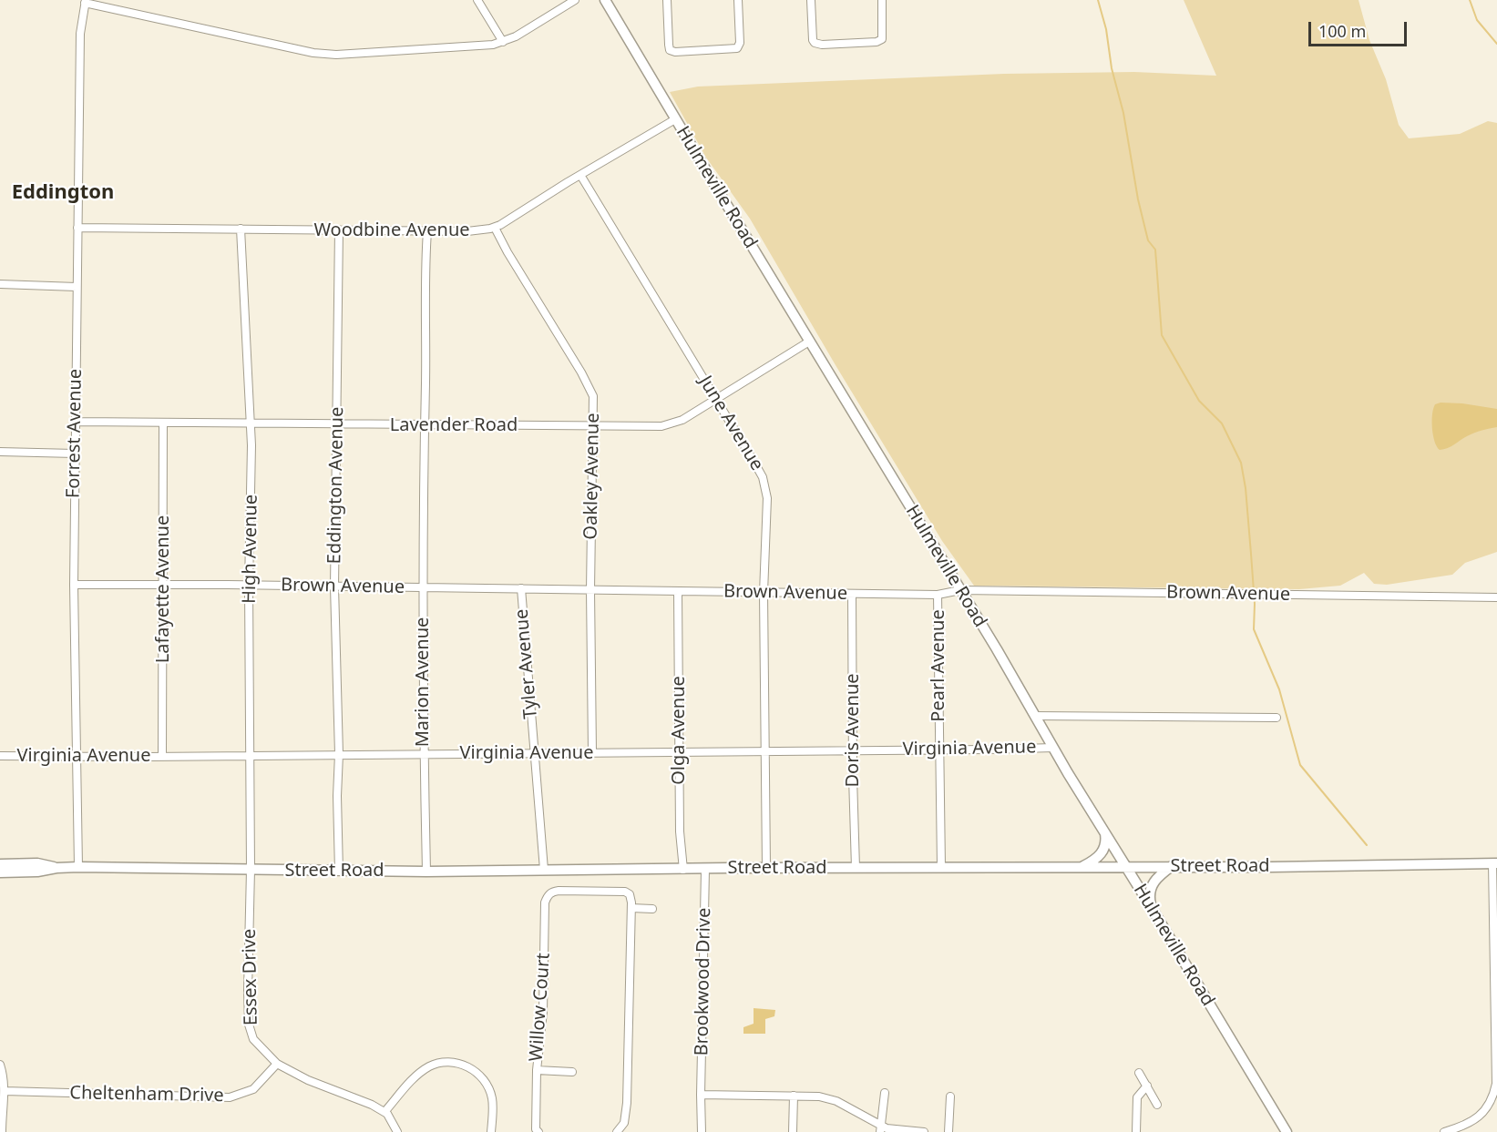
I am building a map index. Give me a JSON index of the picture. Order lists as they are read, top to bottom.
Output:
{
  "streets": {
    "main road": ["Hulmeville Road", "Street Road"],
    "street": [
      "Woodbine Avenue",
      "June Avenue",
      "Lavender Road",
      "Forrest Avenue",
      "Oakley Avenue",
      "Eddington Avenue",
      "High Avenue",
      "Brown Avenue",
      "Lafayette Avenue",
      "Tyler Avenue",
      "Pearl Avenue",
      "Marion Avenue",
      "Olga Avenue",
      "Doris Avenue",
      "Virginia Avenue",
      "Essex Drive",
      "Brookwood Drive",
      "Willow Court",
      "Cheltenham Drive"
    ]
  },
  "crossings": [
    ["Hulmeville Road", "Woodbine Avenue"],
    ["Hulmeville Road", "Lavender Road"],
    ["Hulmeville Road", "Brown Avenue"],
    ["Hulmeville Road", "Virginia Avenue"],
    ["Hulmeville Road", "Street Road"],
    ["Woodbine Avenue", "June Avenue"],
    ["Woodbine Avenue", "Forrest Avenue"],
    ["Woodbine Avenue", "Oakley Avenue"],
    ["Woodbine Avenue", "Eddington Avenue"],
    ["Woodbine Avenue", "High Avenue"],
    ["Woodbine Avenue", "Marion Avenue"],
    ["June Avenue", "Lavender Road"],
    ["June Avenue", "Brown Avenue"],
    ["June Avenue", "Virginia Avenue"],
    ["June Avenue", "Street Road"],
    ["Lavender Road", "Forrest Avenue"],
    ["Lavender Road", "Oakley Avenue"],
    ["Lavender Road", "Eddington Avenue"],
    ["Lavender Road", "High Avenue"],
    ["Lavender Road", "Lafayette Avenue"],
    ["Lavender Road", "Marion Avenue"],
    ["Forrest Avenue", "Brown Avenue"],
    ["Forrest Avenue", "Virginia Avenue"],
    ["Forrest Avenue", "Street Road"],
    ["Oakley Avenue", "Brown Avenue"],
    ["Oakley Avenue", "Virginia Avenue"],
    ["Eddington Avenue", "Brown Avenue"],
    ["Eddington Avenue", "Virginia Avenue"],
    ["Eddington Avenue", "Street Road"],
    ["High Avenue", "Brown Avenue"],
    ["High Avenue", "Virginia Avenue"],
    ["High Avenue", "Street Road"],
    ["High Avenue", "Essex Drive"],
    ["Brown Avenue", "Lafayette Avenue"],
    ["Brown Avenue", "Tyler Avenue"],
    ["Brown Avenue", "Pearl Avenue"],
    ["Brown Avenue", "Marion Avenue"],
    ["Brown Avenue", "Olga Avenue"],
    ["Brown Avenue", "Doris Avenue"],
    ["Lafayette Avenue", "Virginia Avenue"],
    ["Tyler Avenue", "Virginia Avenue"],
    ["Tyler Avenue", "Street Road"],
    ["Pearl Avenue", "Virginia Avenue"],
    ["Pearl Avenue", "Street Road"],
    ["Marion Avenue", "Virginia Avenue"],
    ["Marion Avenue", "Street Road"],
    ["Olga Avenue", "Virginia Avenue"],
    ["Olga Avenue", "Street Road"],
    ["Doris Avenue", "Virginia Avenue"],
    ["Doris Avenue", "Street Road"],
    ["Street Road", "Essex Drive"],
    ["Street Road", "Brookwood Drive"],
    ["Essex Drive", "Cheltenham Drive"]
  ],
  "districts": ["Eddington"],
  "scale_bar": "100 m"
}
